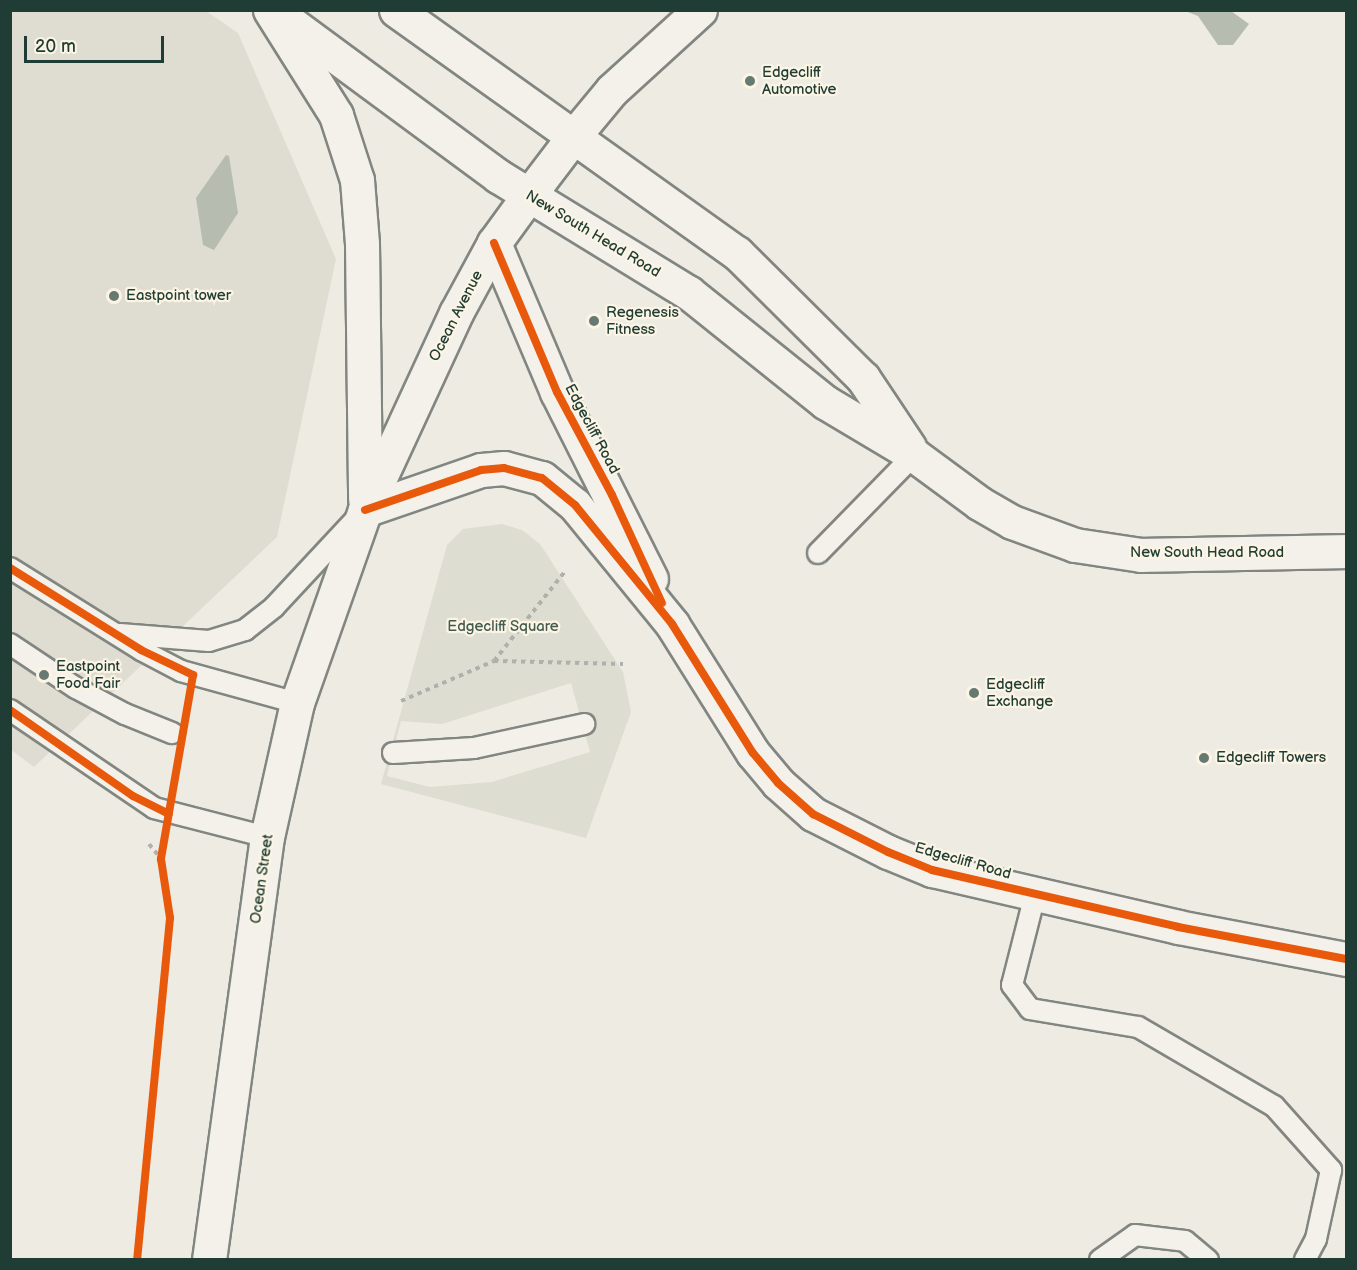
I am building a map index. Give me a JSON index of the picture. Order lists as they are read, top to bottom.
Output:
{
  "streets": {
    "main road": [
      "New South Head Road",
      "Ocean Avenue",
      "Edgecliff Road",
      "Ocean Street"
    ]
  },
  "crossings": [
    ["New South Head Road", "Ocean Avenue"],
    ["Ocean Avenue", "Edgecliff Road"],
    ["Ocean Avenue", "Ocean Street"],
    ["Edgecliff Road", "Ocean Street"]
  ],
  "parks": ["Edgecliff Square"],
  "places": [
    "Edgecliff Automotive",
    "Eastpoint tower",
    "Regenesis Fitness",
    "Eastpoint Food Fair",
    "Edgecliff Exchange",
    "Edgecliff Towers"
  ],
  "scale_bar": "20 m"
}
